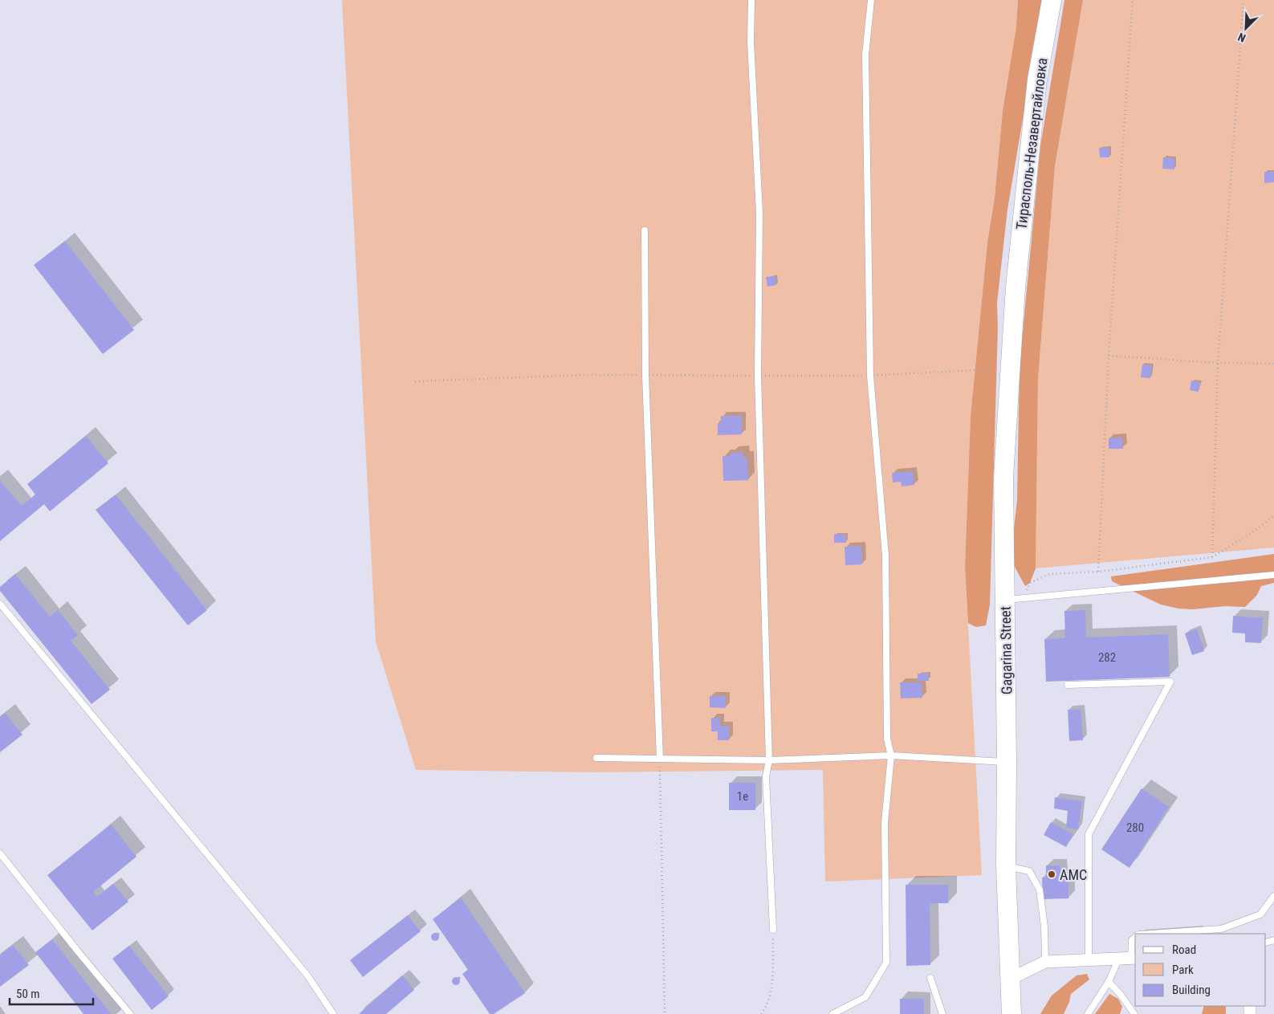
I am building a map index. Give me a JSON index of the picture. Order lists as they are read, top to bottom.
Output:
{
  "streets": {
    "main road": ["Тирасполь-Незавертайловка", "Gagarina Street"]
  },
  "crossings": [
    ["Тирасполь-Незавертайловка", "Gagarina Street"]
  ],
  "places": ["AMC"],
  "house_numbers": ["282", "1е", "280"],
  "legend": ["Road", "Park", "Building"],
  "scale_bar": "50 m",
  "north": "bottom left"
}
